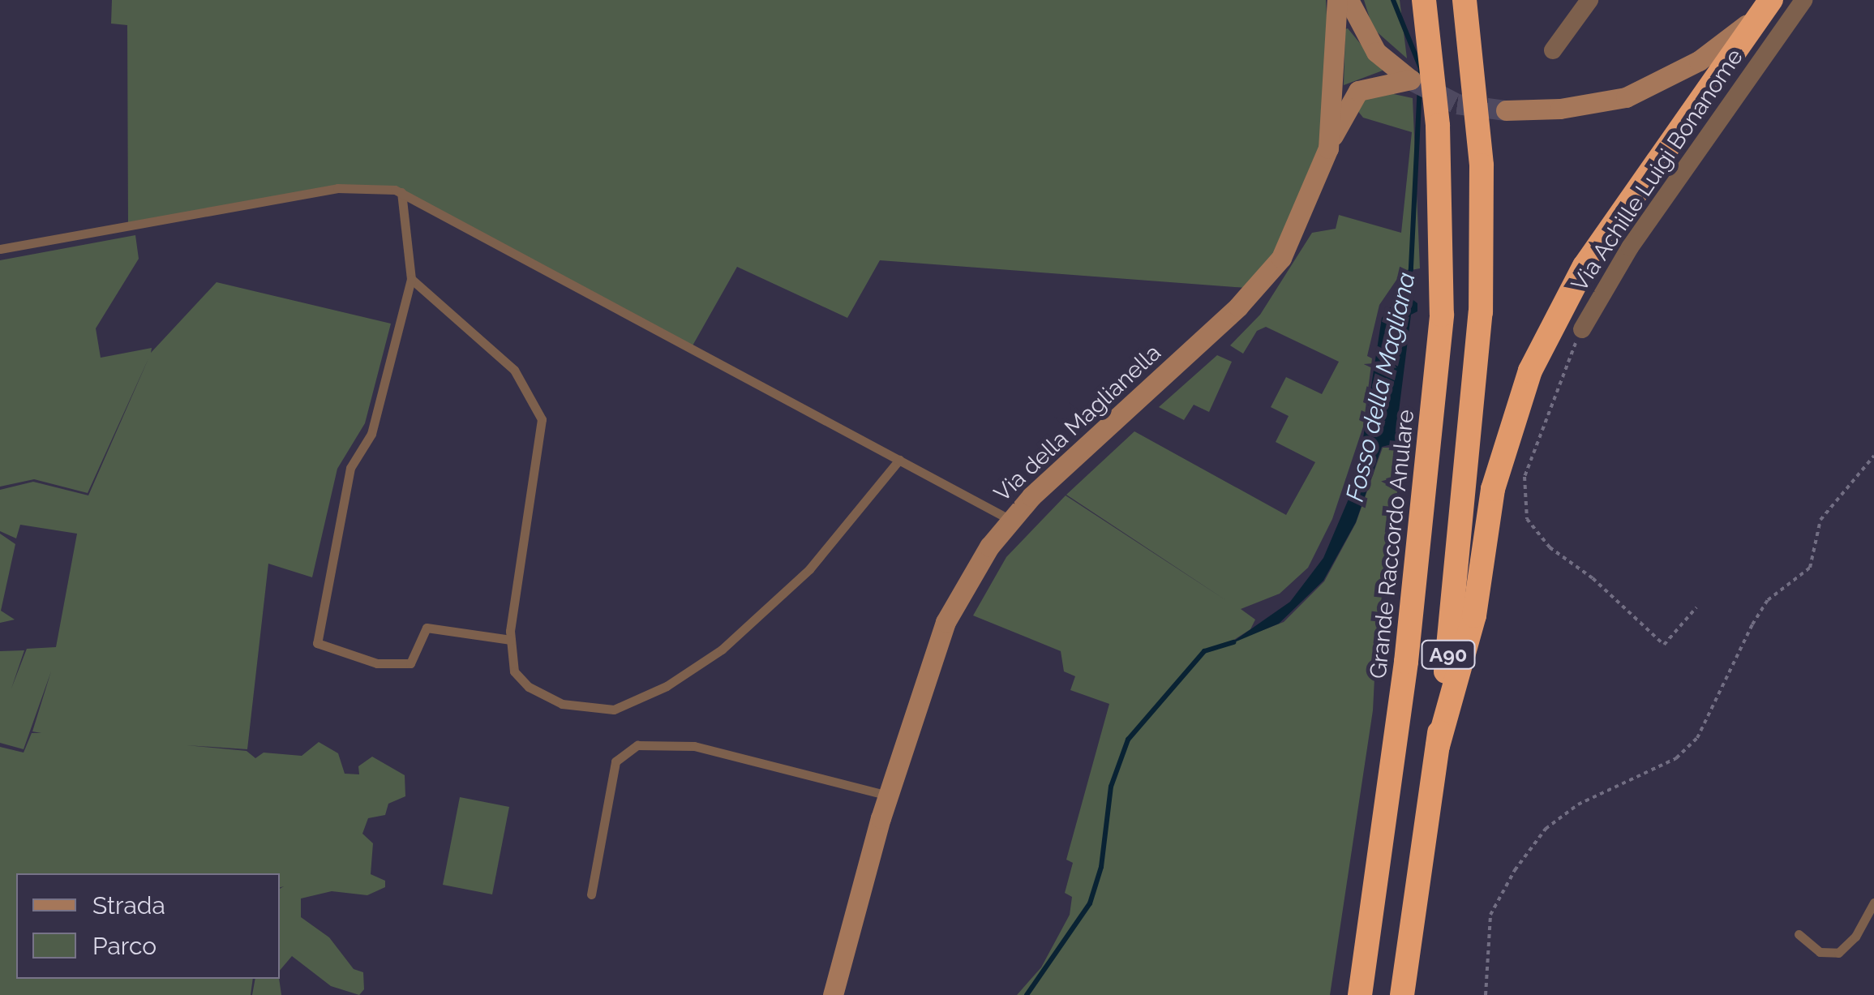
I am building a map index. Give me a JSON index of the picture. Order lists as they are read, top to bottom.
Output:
{
  "streets": {
    "highway": ["Grande Raccordo Anulare", "A90"],
    "main road": ["Via della Maglianella"],
    "street": ["Via Achille Luigi Bonanome"]
  },
  "water": ["Fosso della Magliana"],
  "legend": ["Strada", "Parco"]
}
